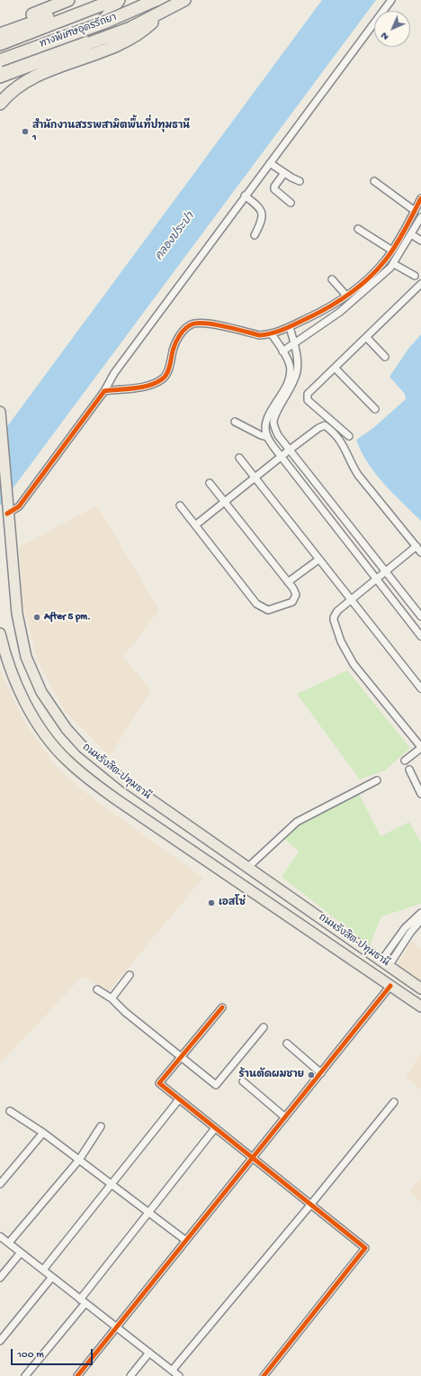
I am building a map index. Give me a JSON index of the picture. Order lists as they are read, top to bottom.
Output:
{
  "streets": {
    "highway": ["ทางพิเศษอุดรรัถยา"],
    "main road": ["ถนนรังสิต-ปทุมธานี"]
  },
  "water": ["คลองประปา"],
  "places": [
    "สำนักงานสรรพสามิตพื้นที่ปทุมธานี 1",
    "After 5 pm.",
    "เอสโซ่",
    "ร้านตัดผมชาย"
  ],
  "scale_bar": "100 m",
  "north": "bottom left"
}
